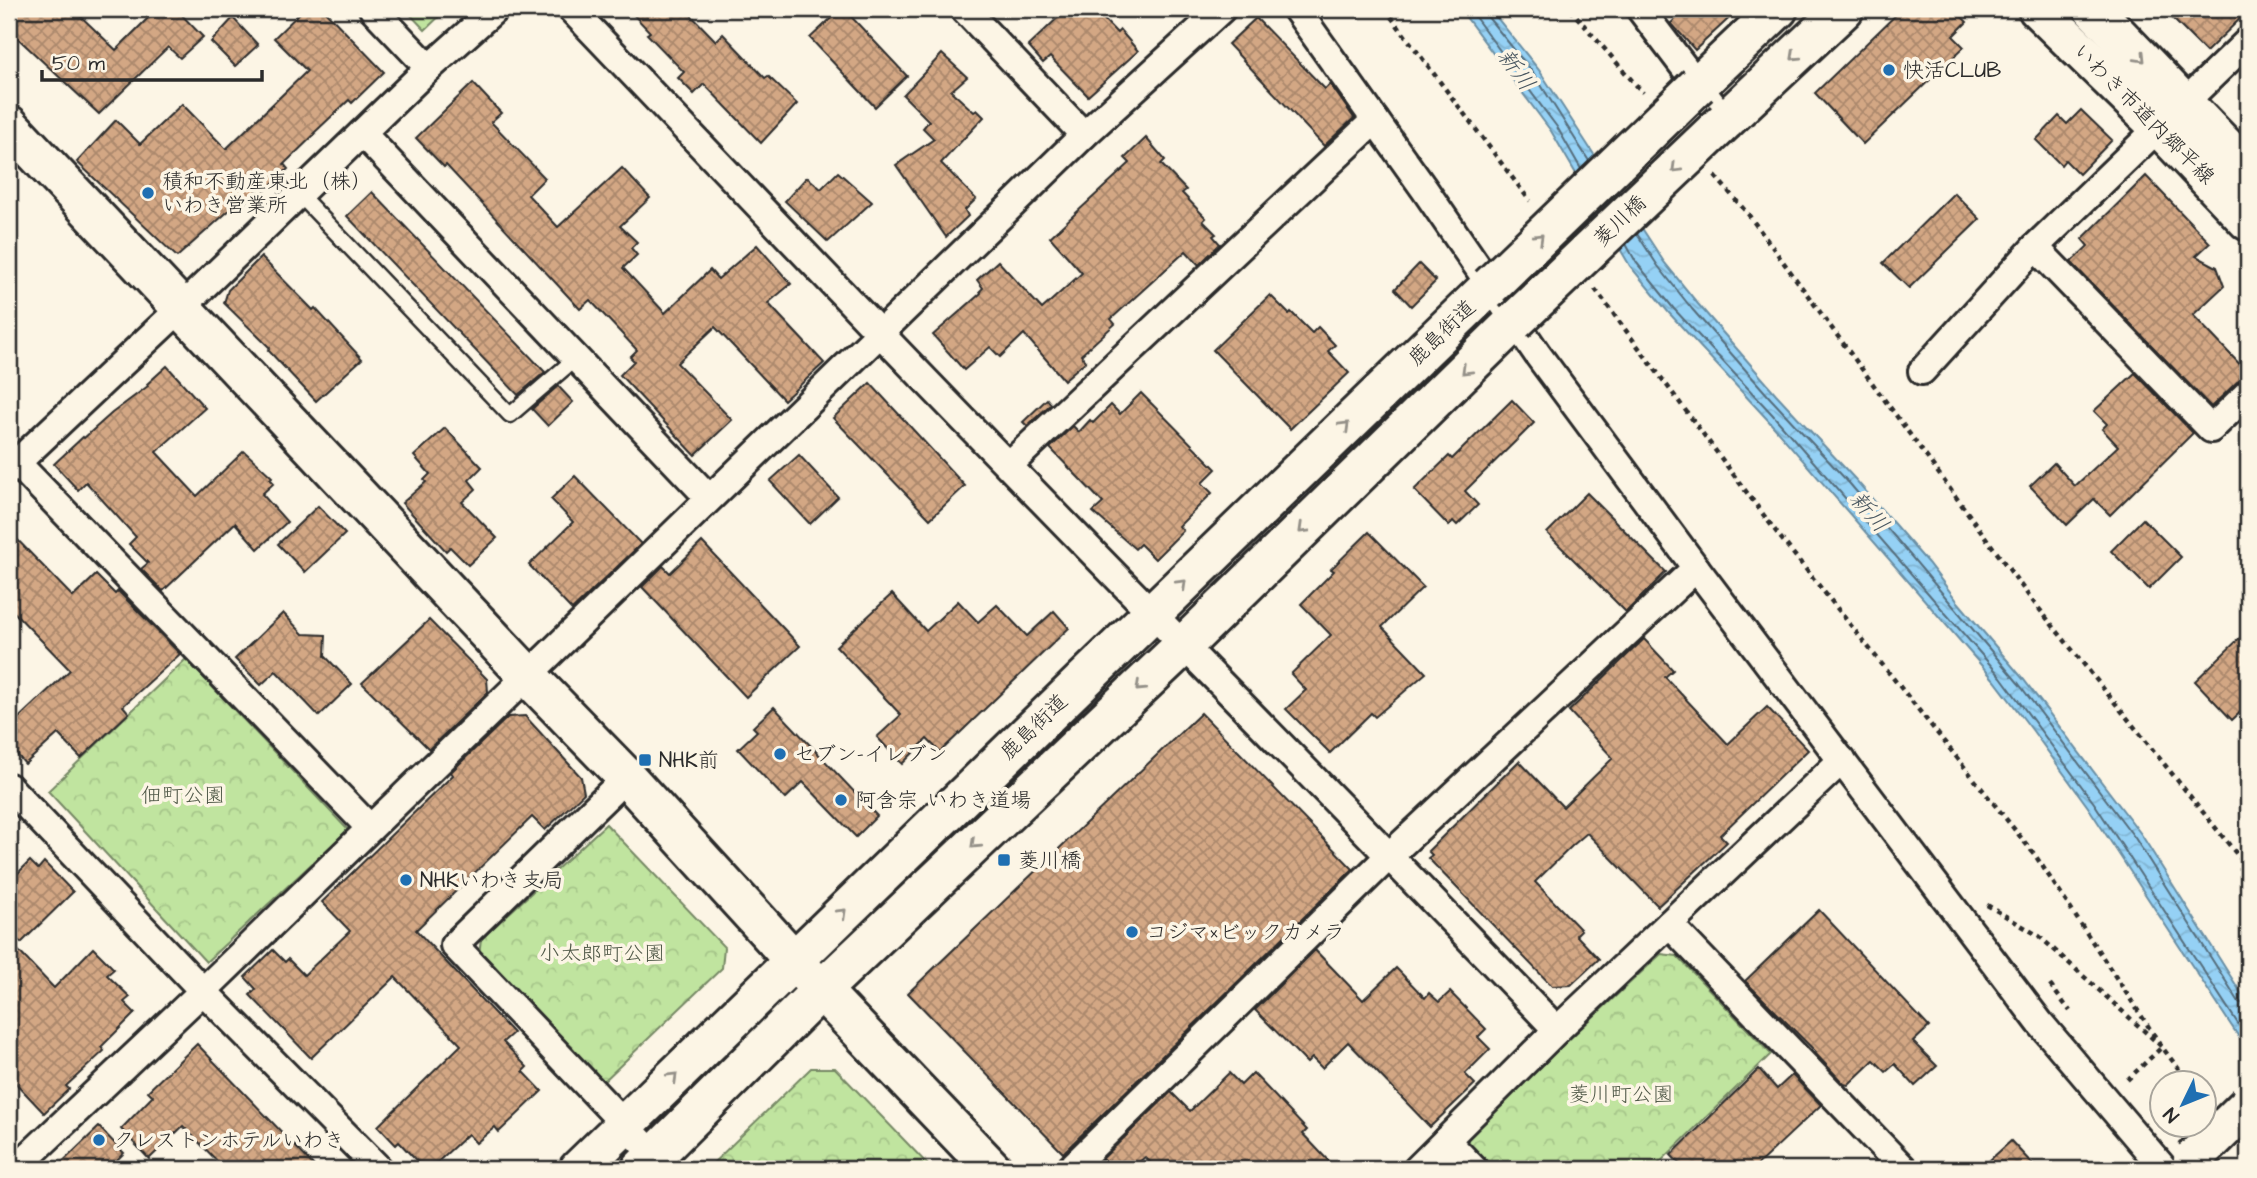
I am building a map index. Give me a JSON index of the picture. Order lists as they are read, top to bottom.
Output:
{
  "streets": {
    "street": ["いわき市道内郷平線", "菱川橋", "鹿島街道"]
  },
  "crossings": [
    ["菱川橋", "鹿島街道"]
  ],
  "water": ["新川"],
  "parks": ["佃町公園", "小太郎町公園", "菱川町公園"],
  "places": {
    "other": [
      "快活CLUB",
      "積和不動産東北（株） いわき営業所",
      "セブン-イレブン",
      "阿含宗 いわき道場",
      "NHKいわき支局",
      "コジマ×ビックカメラ",
      "クレストンホテルいわき"
    ],
    "transit": ["NHK前", "菱川橋"]
  },
  "scale_bar": "50 m",
  "north": "bottom left"
}
